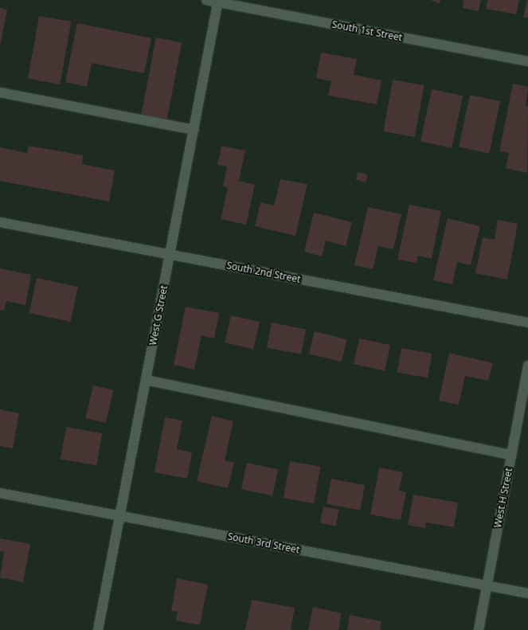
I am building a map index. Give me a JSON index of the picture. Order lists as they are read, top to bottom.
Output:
{
  "streets": {
    "street": [
      "South 1st Street",
      "South 2nd Street",
      "West G Street",
      "West H Street",
      "South 3rd Street"
    ]
  },
  "crossings": [
    ["South 1st Street", "West G Street"],
    ["South 2nd Street", "West G Street"],
    ["West G Street", "South 3rd Street"],
    ["West H Street", "South 3rd Street"]
  ]
}
